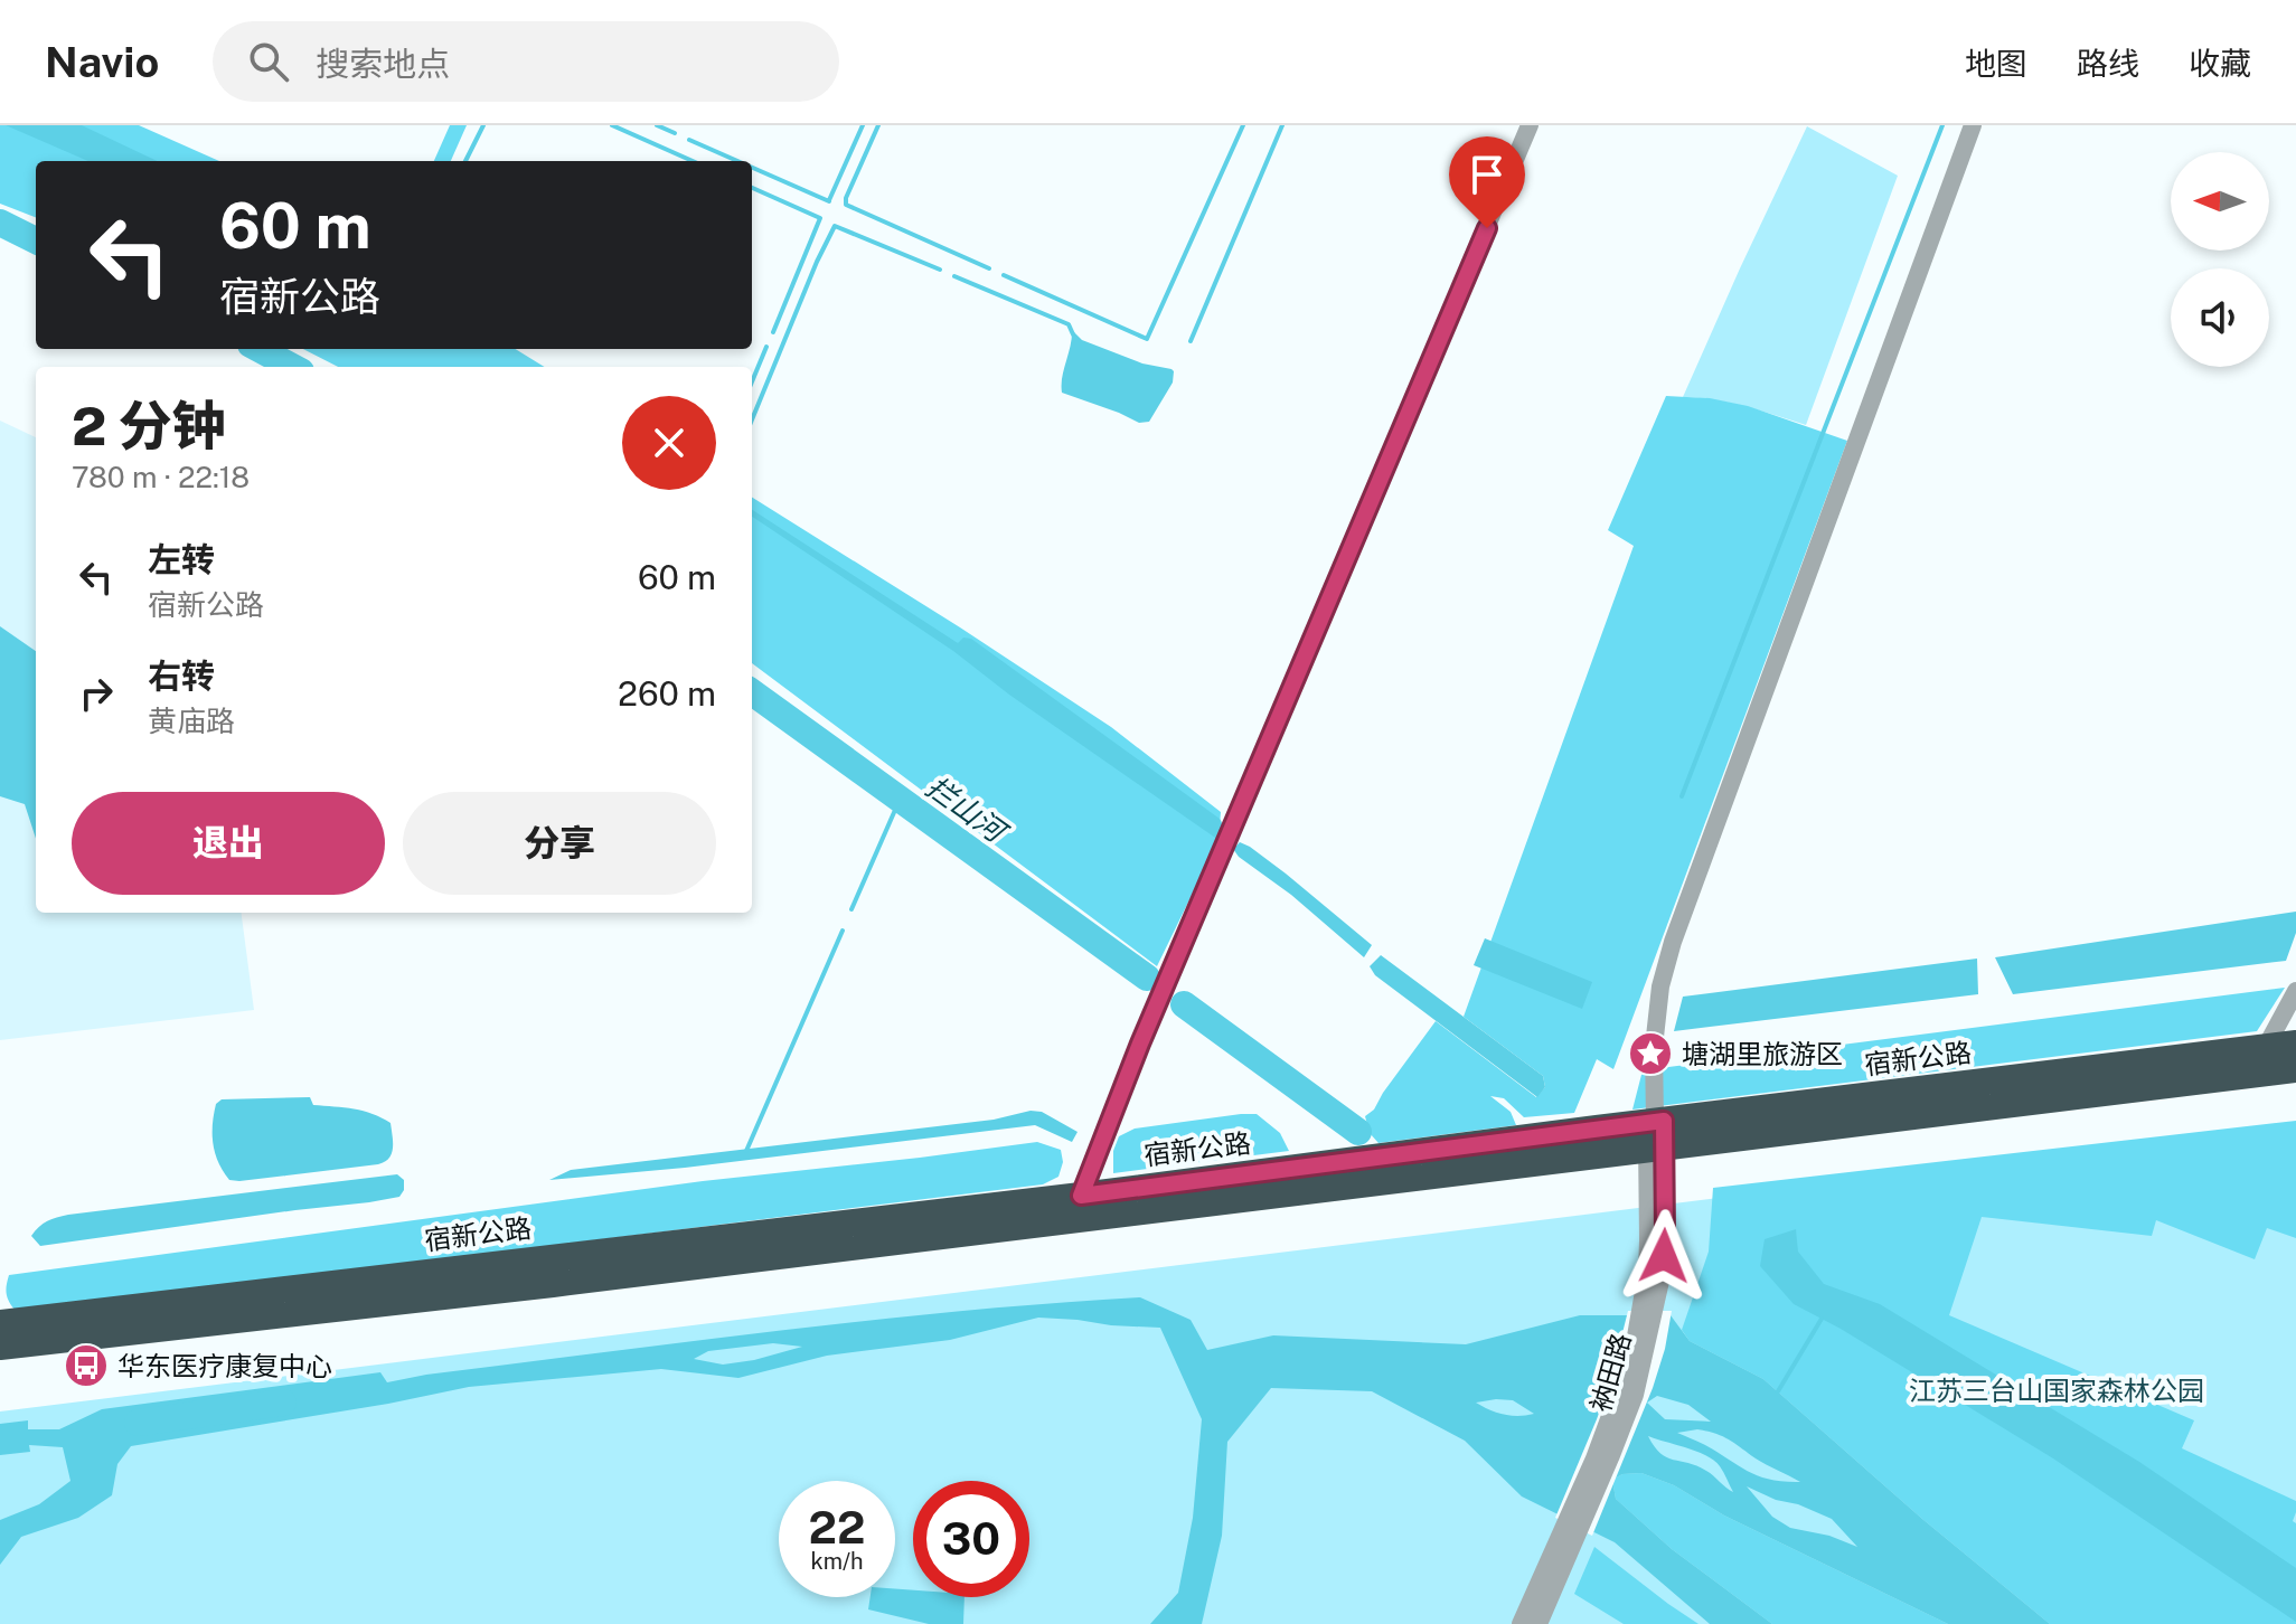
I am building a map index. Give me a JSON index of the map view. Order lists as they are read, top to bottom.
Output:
{
  "streets": {
    "highway": ["宿新公路"],
    "street": ["衲田路"]
  },
  "crossings": [
    ["宿新公路", "衲田路"]
  ],
  "water": ["拦山河"],
  "parks": ["江苏三台山国家森林公园"],
  "places": {
    "place": ["塘湖里旅游区"],
    "bus stop": ["华东医疗康复中心"]
  },
  "north": "left",
  "page": {
    "header": "Navio",
    "search": "搜索地点",
    "nav": ["地图", "路线", "收藏"],
    "turn": ["60 m", "宿新公路"],
    "heading": ["2 分钟", "780 m · 22:18"],
    "list": [
      {
        "name": "左转",
        "note": "宿新公路",
        "value": "60 m"
      },
      {
        "name": "右转",
        "note": "黄庙路",
        "value": "260 m"
      }
    ],
    "buttons": ["退出", "分享"],
    "speed": "22 km/h",
    "limit": "30"
  }
}
